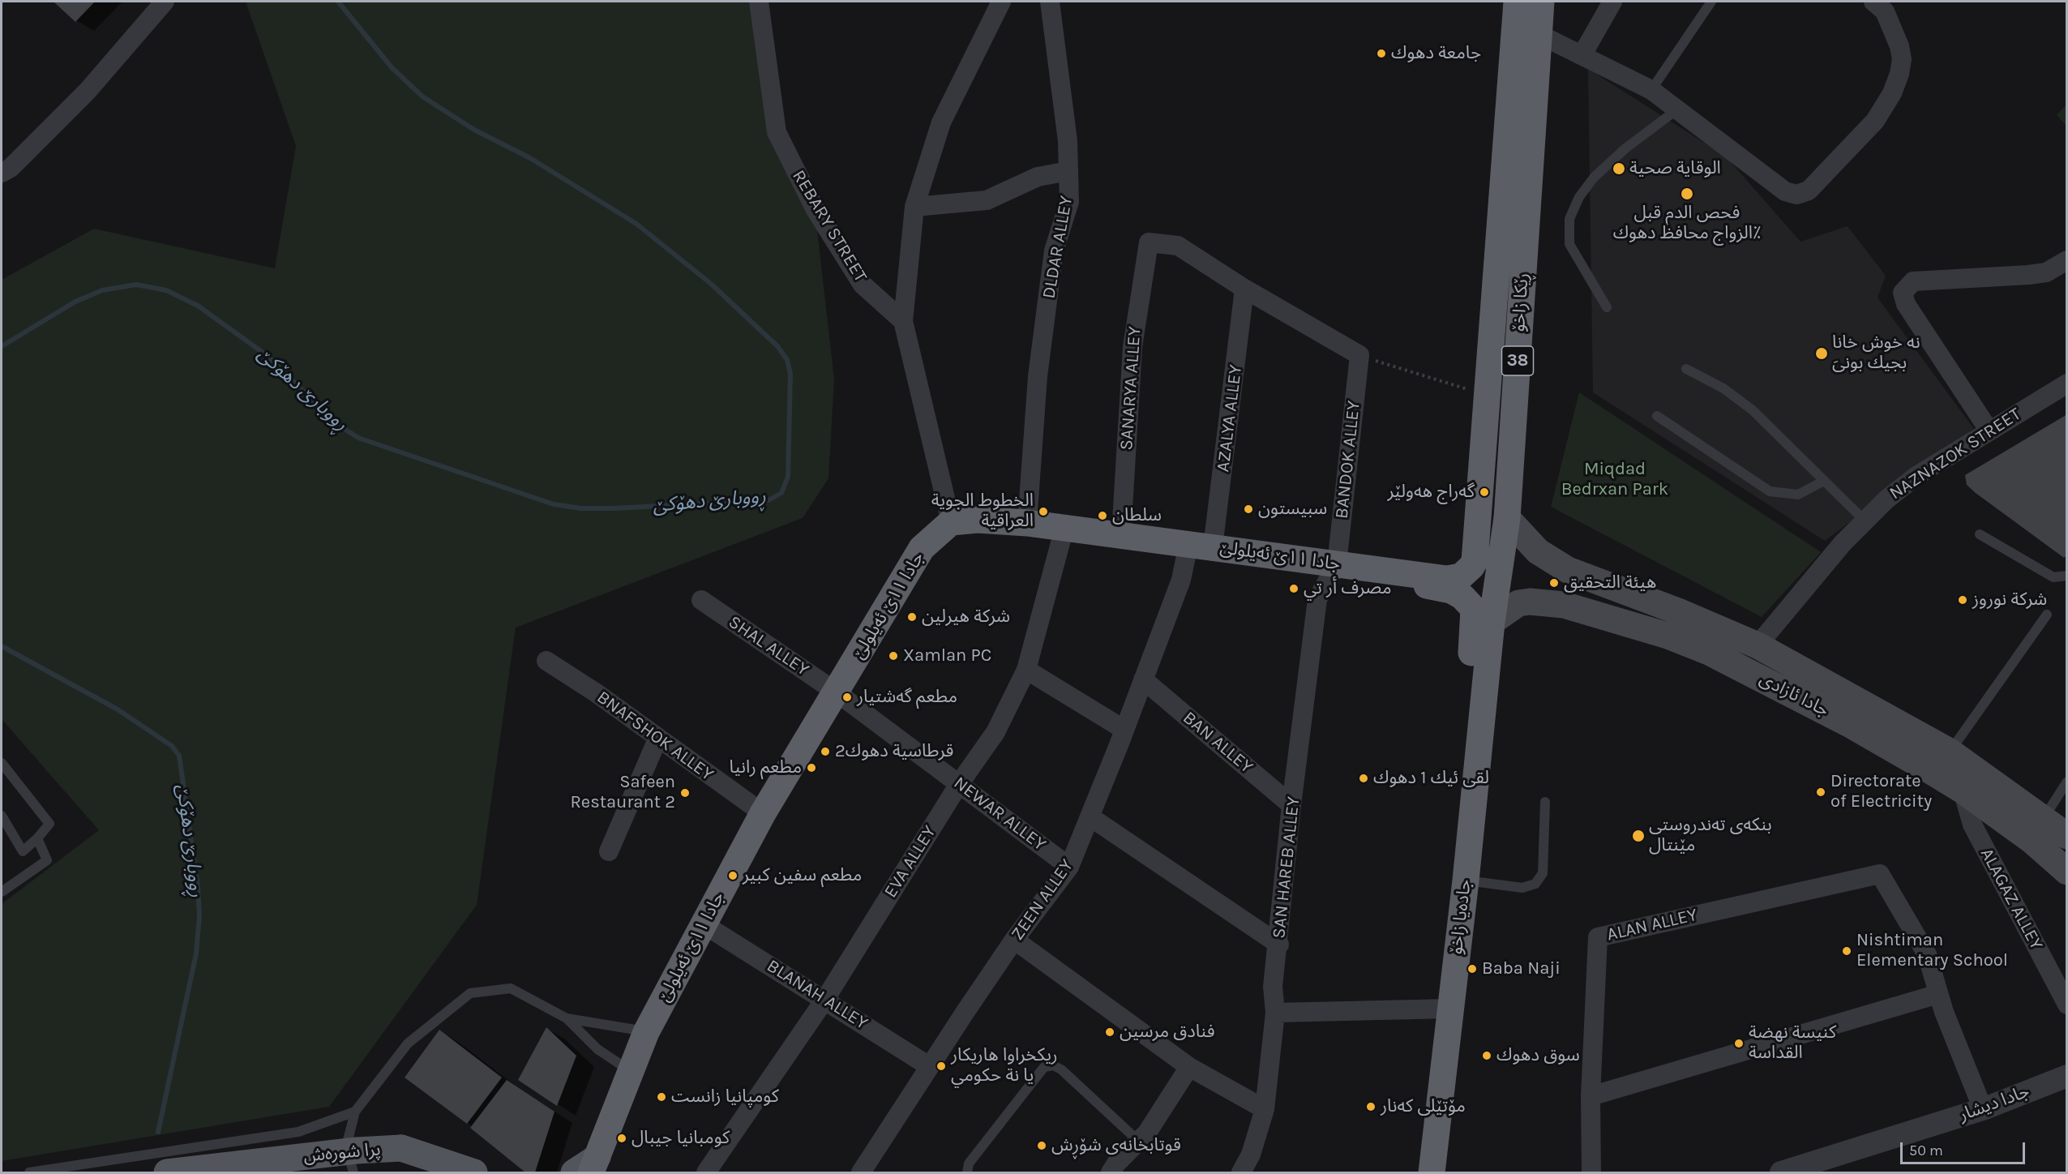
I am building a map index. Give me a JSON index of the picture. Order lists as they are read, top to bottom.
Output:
{
  "streets": {
    "highway": [
      "ڕێکا زاخۆ",
      "38",
      "جادا ١١ێ ئه‌یلولێ",
      "جادەیا زاخۆ"
    ],
    "main road": ["جادا ئازادی", "پرا شورەش"],
    "street": [
      "REBARY STREET",
      "DLDAR ALLEY",
      "SANARYA ALLEY",
      "AZALYA ALLEY",
      "NAZNAZOK STREET",
      "BANDOK ALLEY",
      "SHAL ALLEY",
      "BNAFSHOK ALLEY",
      "BAN ALLEY",
      "NEWAR ALLEY",
      "EVA ALLEY",
      "SAN HAREB ALLEY",
      "ALAGAZ ALLEY",
      "ZEEN ALLEY",
      "ALAN ALLEY",
      "BLANAH ALLEY",
      "جادا دیشار"
    ]
  },
  "crossings": [
    ["DLDAR ALLEY", "جادا ١١ێ ئه‌یلولێ"],
    ["ڕێکا زاخۆ", "جادا ١١ێ ئه‌یلولێ"],
    ["ڕێکا زاخۆ", "جادا ئازادی"],
    ["ڕێکا زاخۆ", "جادەیا زاخۆ"],
    ["SANARYA ALLEY", "AZALYA ALLEY"],
    ["SANARYA ALLEY", "جادا ١١ێ ئه‌یلولێ"],
    ["AZALYA ALLEY", "جادا ١١ێ ئه‌یلولێ"],
    ["AZALYA ALLEY", "ZEEN ALLEY"],
    ["NAZNAZOK STREET", "جادا ئازادی"],
    ["BANDOK ALLEY", "جادا ١١ێ ئه‌یلولێ"],
    ["BANDOK ALLEY", "SAN HAREB ALLEY"],
    ["جادا ١١ێ ئه‌یلولێ", "SHAL ALLEY"],
    ["جادا ١١ێ ئه‌یلولێ", "BNAFSHOK ALLEY"],
    ["جادا ١١ێ ئه‌یلولێ", "NEWAR ALLEY"],
    ["جادا ١١ێ ئه‌یلولێ", "EVA ALLEY"],
    ["جادا ١١ێ ئه‌یلولێ", "SAN HAREB ALLEY"],
    ["جادا ١١ێ ئه‌یلولێ", "ZEEN ALLEY"],
    ["جادا ١١ێ ئه‌یلولێ", "BLANAH ALLEY"],
    ["SHAL ALLEY", "NEWAR ALLEY"],
    ["جادا ئازادی", "ALAGAZ ALLEY"],
    ["BAN ALLEY", "SAN HAREB ALLEY"],
    ["BAN ALLEY", "ZEEN ALLEY"],
    ["NEWAR ALLEY", "EVA ALLEY"],
    ["NEWAR ALLEY", "ZEEN ALLEY"],
    ["EVA ALLEY", "BLANAH ALLEY"],
    ["ZEEN ALLEY", "BLANAH ALLEY"]
  ],
  "water": ["ڕووبارێ دهۆكێ"],
  "parks": ["Miqdad Bedrxan Park"],
  "places": [
    "جامعة دهوك",
    "الوقایة صحیة",
    "فحص الدم قبل الزواج محافظ دهوك٪",
    "نه خوش خانا بجيك بونىَ",
    "گەراج هەولێر",
    "سبيستون",
    "الخطوط الجوية العراقية",
    "سلطان",
    "هيئة التحقيق",
    "مصرف أر تي",
    "شركة نوروز",
    "شركة هيرلين",
    "Xamlan PC",
    "مطعم گەشتیار",
    "قرطاسية دهوك2",
    "مطعم رانيا",
    "لقى ئيك 1 دهوك",
    "Directorate of Electricity",
    "Safeen Restaurant 2",
    "بنکەی تەندروستی مێنتال",
    "مطعم سفين كبير",
    "Nishtiman Elementary School",
    "Baba Naji",
    "فنادق مرسين",
    "كنيسة نهضة القداسة",
    "سوق دهوك",
    "ريكخراوا هاريكار يا نة حكومي",
    "كومپانيا زانست",
    "مۆتێلی کەنار",
    "كومبانيا جيبال",
    "قوتابخانەی شۆڕش"
  ],
  "scale_bar": "50 m"
}
